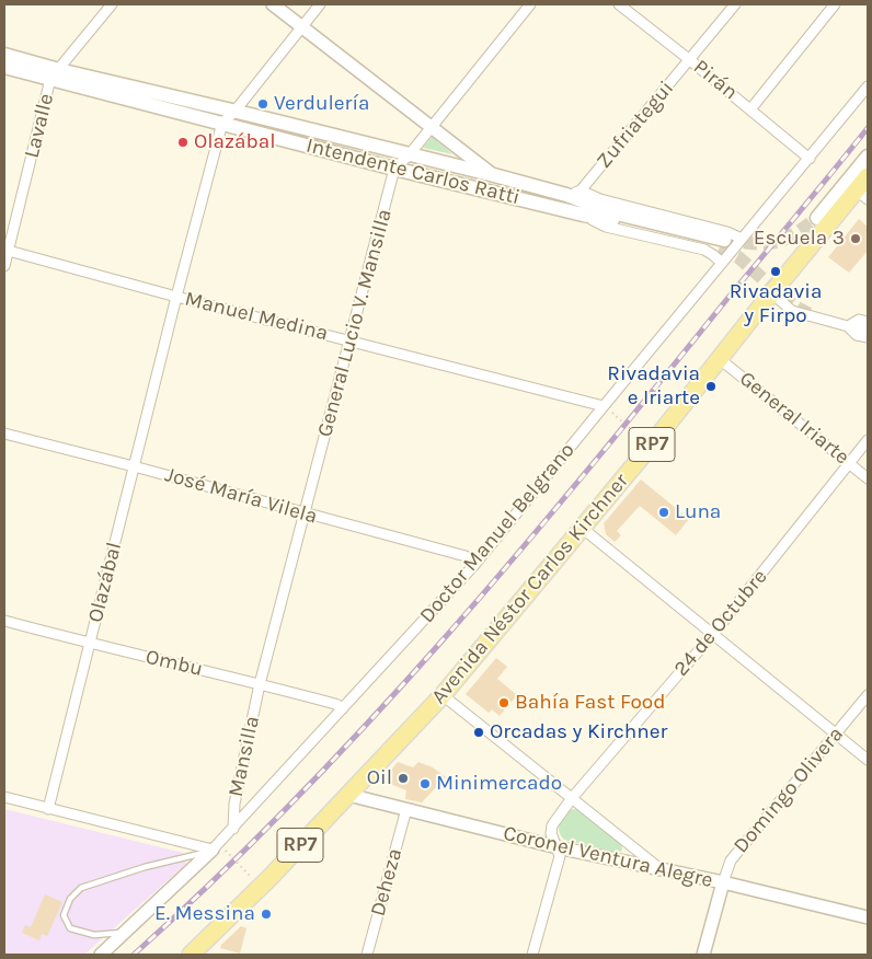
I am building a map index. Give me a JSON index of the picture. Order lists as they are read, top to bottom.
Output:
{
  "streets": {
    "main road": ["Intendente Carlos Ratti", "RP7", "Avenida Néstor Carlos Kirchner"],
    "street": [
      "Pirán",
      "Zufriategui",
      "Lavalle",
      "Manuel Medina",
      "General Lucio V. Mansilla",
      "General Iriarte",
      "José María Vilela",
      "Doctor Manuel Belgrano",
      "Olazábal",
      "24 de Octubre",
      "Ombu",
      "Mansilla",
      "Domingo Olivera",
      "Coronel Ventura Alegre",
      "Deheza"
    ]
  },
  "crossings": [
    ["Pirán", "Zufriategui"],
    ["Pirán", "Doctor Manuel Belgrano"],
    ["Lavalle", "Intendente Carlos Ratti"],
    ["Lavalle", "Manuel Medina"],
    ["Intendente Carlos Ratti", "General Lucio V. Mansilla"],
    ["Intendente Carlos Ratti", "Doctor Manuel Belgrano"],
    ["Intendente Carlos Ratti", "Olazábal"],
    ["Manuel Medina", "General Lucio V. Mansilla"],
    ["Manuel Medina", "Doctor Manuel Belgrano"],
    ["Manuel Medina", "Olazábal"],
    ["General Lucio V. Mansilla", "José María Vilela"],
    ["General Lucio V. Mansilla", "Ombu"],
    ["General Lucio V. Mansilla", "Mansilla"],
    ["General Iriarte", "Avenida Néstor Carlos Kirchner"],
    ["General Iriarte", "24 de Octubre"],
    ["José María Vilela", "Doctor Manuel Belgrano"],
    ["José María Vilela", "Olazábal"],
    ["Doctor Manuel Belgrano", "Ombu"],
    ["Doctor Manuel Belgrano", "Mansilla"],
    ["Olazábal", "Ombu"],
    ["Avenida Néstor Carlos Kirchner", "Coronel Ventura Alegre"],
    ["24 de Octubre", "Coronel Ventura Alegre"],
    ["Ombu", "Mansilla"],
    ["Domingo Olivera", "Coronel Ventura Alegre"],
    ["Coronel Ventura Alegre", "Deheza"]
  ],
  "places": [
    "Verdulería",
    "Olazábal",
    "Escuela 3",
    "Rivadavia y Firpo",
    "Rivadavia e Iriarte",
    "Luna",
    "Bahía Fast Food",
    "Orcadas y Kirchner",
    "Oil",
    "Minimercado",
    "E. Messina"
  ]
}
